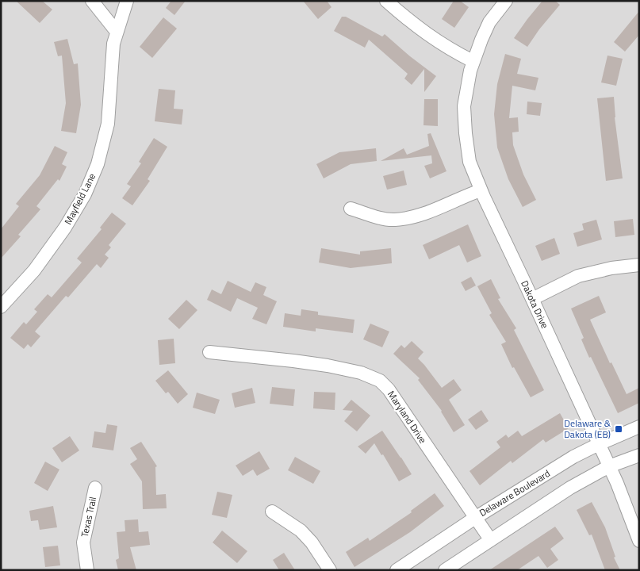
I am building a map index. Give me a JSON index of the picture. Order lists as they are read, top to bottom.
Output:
{
  "streets": {
    "street": [
      "Mayfield Lane",
      "Dakota Drive",
      "Maryland Drive",
      "Delaware Boulevard",
      "Texas Trail"
    ]
  },
  "crossings": [
    ["Dakota Drive", "Delaware Boulevard"],
    ["Maryland Drive", "Delaware Boulevard"]
  ],
  "places": {
    "transit": ["Delaware & Dakota (EB)"]
  }
}
